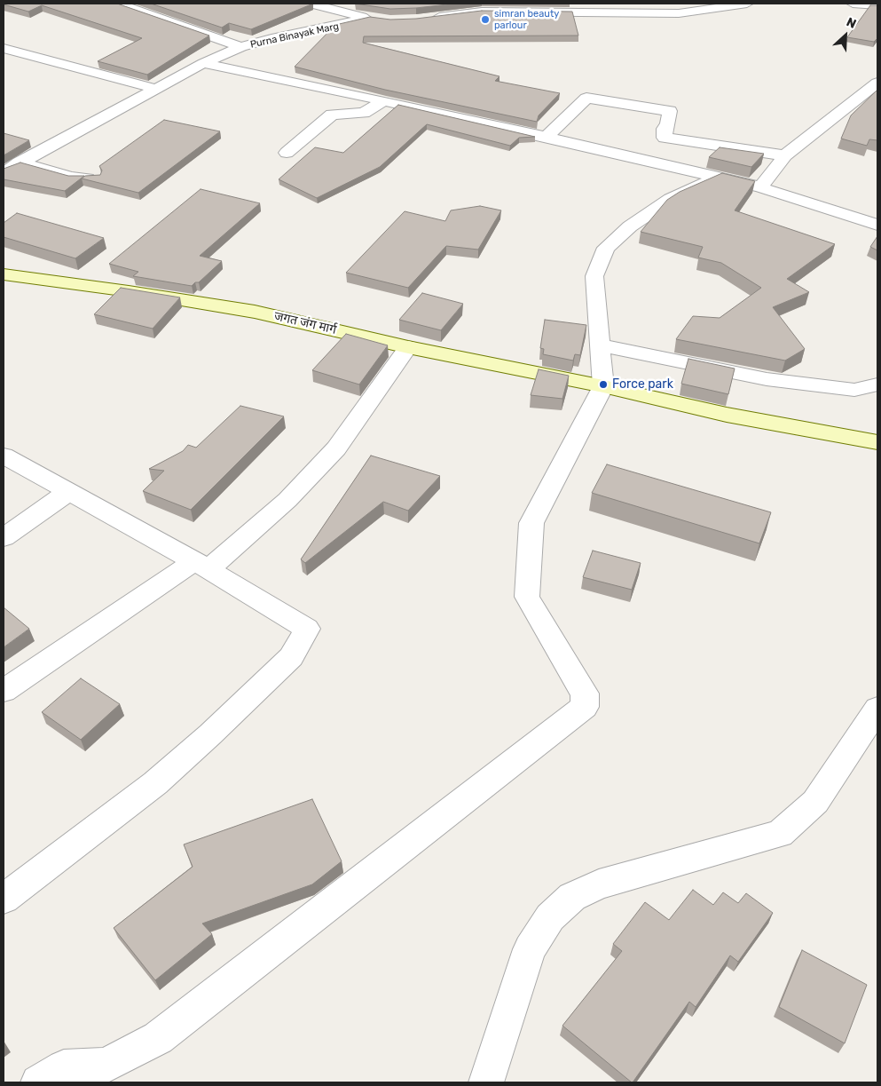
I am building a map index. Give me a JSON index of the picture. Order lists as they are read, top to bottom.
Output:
{
  "streets": {
    "street": ["Purna Binayak Marg", "जगत जंग मार्ग"]
  },
  "places": ["simran beauty parlour", "Force park"],
  "north": "top right"
}
